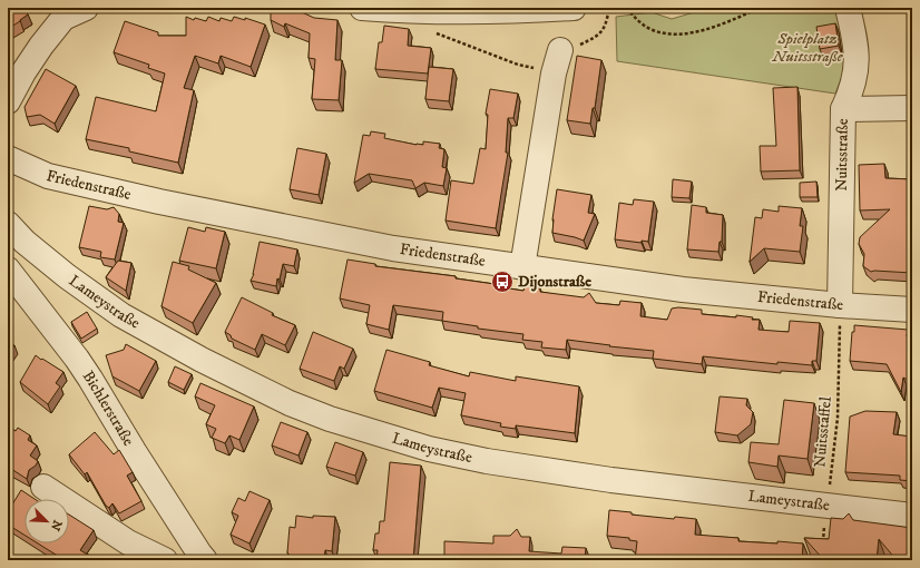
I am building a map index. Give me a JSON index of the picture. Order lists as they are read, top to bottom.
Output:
{
  "streets": {
    "street": [
      "Nuitsstraße",
      "Friedenstraße",
      "Lameystraße",
      "Bichlerstraße"
    ],
    "path": ["Nuitsstaffel"]
  },
  "crossings": [
    ["Nuitsstraße", "Friedenstraße"],
    ["Nuitsstraße", "Nuitsstaffel"],
    ["Friedenstraße", "Nuitsstaffel"],
    ["Lameystraße", "Nuitsstaffel"]
  ],
  "parks": ["Spielplatz Nuitsstraße"],
  "places": {
    "bus stop": ["Dijonstraße"]
  },
  "north": "bottom right"
}
